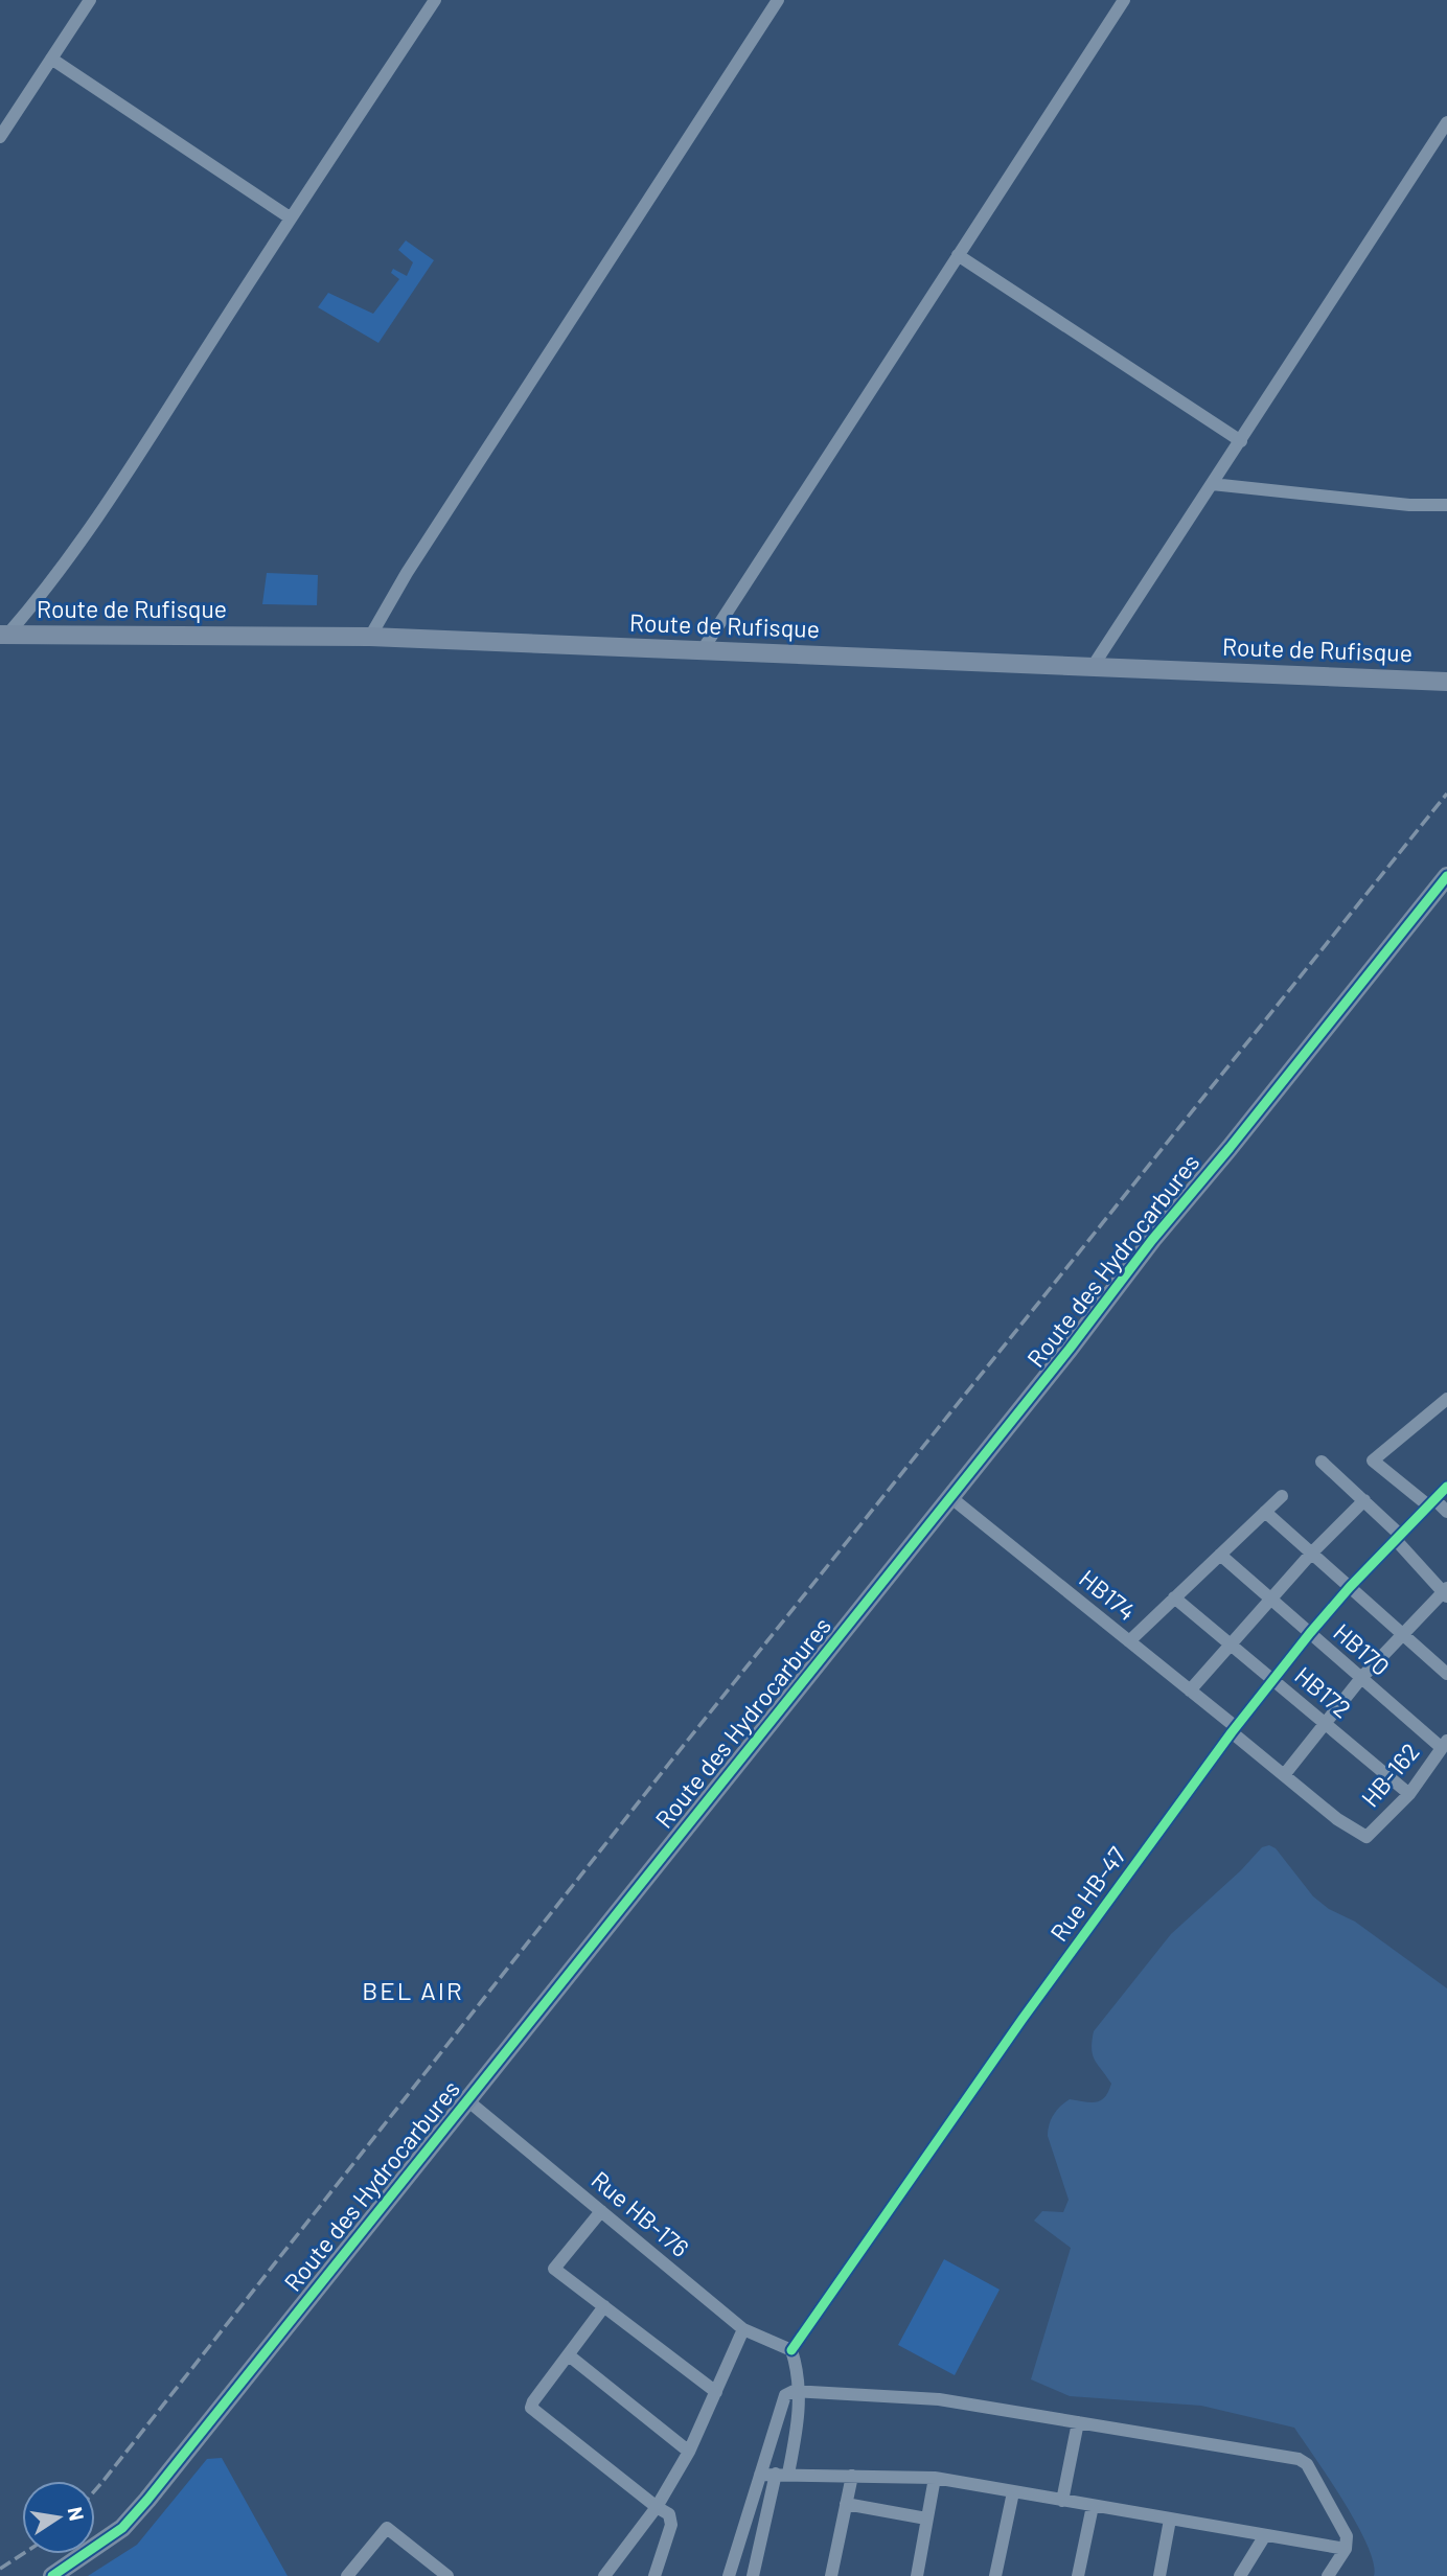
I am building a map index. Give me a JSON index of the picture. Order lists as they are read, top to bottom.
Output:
{
  "streets": {
    "street": [
      "Route de Rufisque",
      "Route des Hydrocarbures",
      "HB174",
      "HB170",
      "HB172",
      "HB-162",
      "Rue HB-47",
      "Rue HB-176"
    ]
  },
  "crossings": [
    ["Route des Hydrocarbures", "HB174"],
    ["Route des Hydrocarbures", "Rue HB-176"],
    ["HB174", "HB-162"],
    ["HB174", "Rue HB-47"],
    ["HB170", "HB-162"],
    ["HB170", "Rue HB-47"],
    ["HB172", "HB-162"],
    ["HB172", "Rue HB-47"],
    ["Rue HB-47", "Rue HB-176"]
  ],
  "districts": ["BEL AIR"],
  "north": "right"
}
